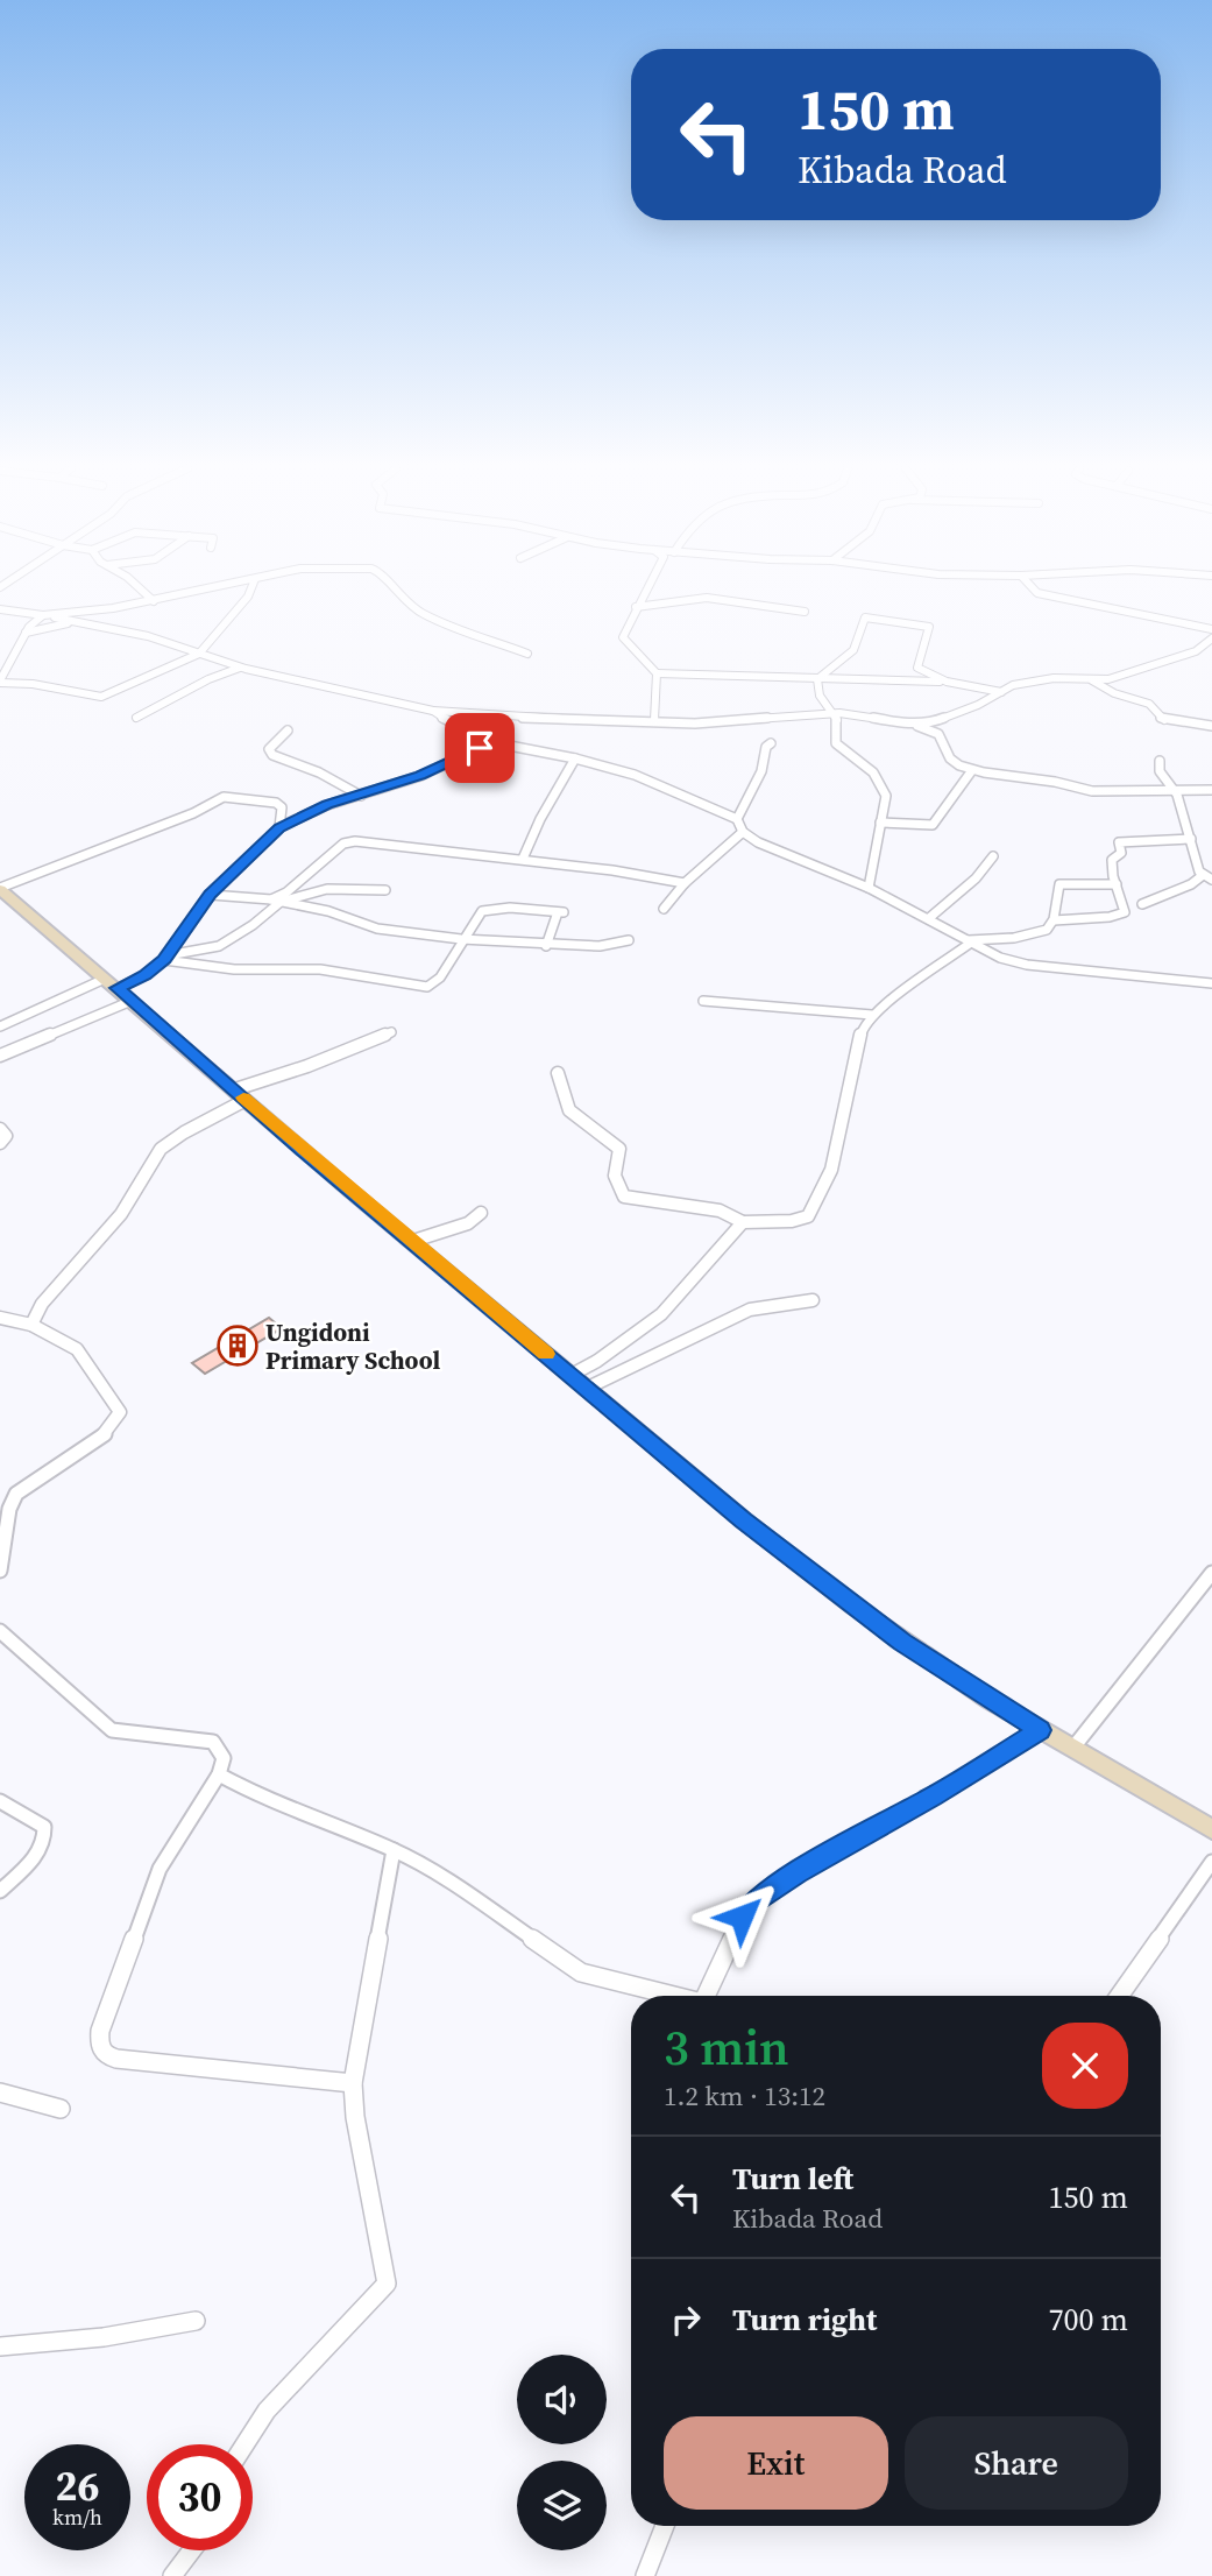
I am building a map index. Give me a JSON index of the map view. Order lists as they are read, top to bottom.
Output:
{
  "places": {
    "building": ["Ungidoni Primary School"]
  },
  "page": {
    "turn": ["150 m", "Kibada Road"],
    "heading": ["3 min", "1.2 km · 13:12"],
    "list": [
      {
        "name": "Turn left",
        "note": "Kibada Road",
        "value": "150 m"
      },
      {
        "name": "Turn right",
        "value": "700 m"
      }
    ],
    "buttons": ["Exit", "Share"],
    "speed": "26 km/h",
    "limit": "30"
  }
}
